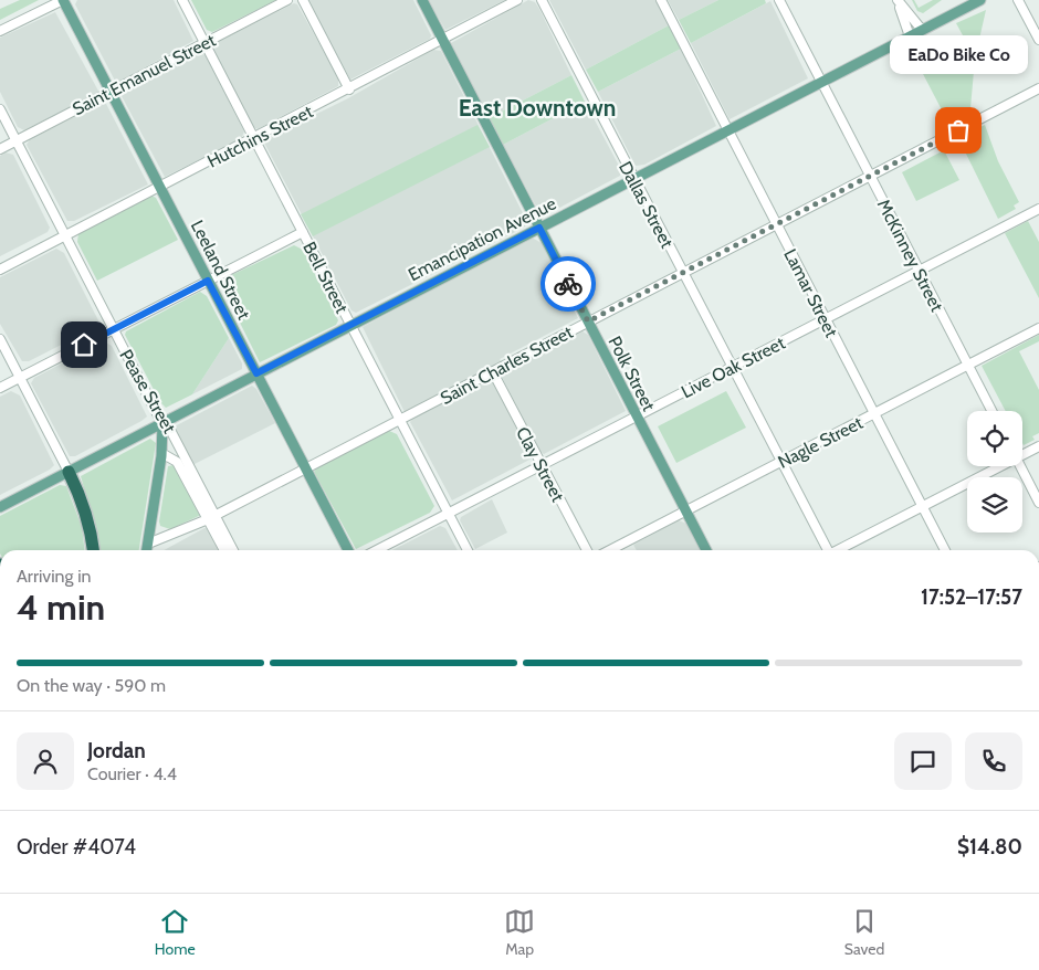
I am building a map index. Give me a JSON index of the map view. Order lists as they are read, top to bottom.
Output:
{
  "streets": {
    "main road": ["Emancipation Avenue", "Leeland Street", "Polk Street"],
    "street": [
      "Saint Emanuel Street",
      "Hutchins Street",
      "Dallas Street",
      "McKinney Street",
      "Bell Street",
      "Lamar Street",
      "Saint Charles Street",
      "Live Oak Street",
      "Pease Street",
      "Nagle Street",
      "Clay Street"
    ]
  },
  "crossings": [
    ["Saint Emanuel Street", "Leeland Street"],
    ["Saint Emanuel Street", "Bell Street"],
    ["Saint Emanuel Street", "Pease Street"],
    ["Hutchins Street", "Leeland Street"],
    ["Hutchins Street", "Bell Street"],
    ["Hutchins Street", "Polk Street"],
    ["Hutchins Street", "Pease Street"],
    ["Dallas Street", "Emancipation Avenue"],
    ["Dallas Street", "Saint Charles Street"],
    ["Dallas Street", "Live Oak Street"],
    ["Dallas Street", "Nagle Street"],
    ["Emancipation Avenue", "McKinney Street"],
    ["Emancipation Avenue", "Leeland Street"],
    ["Emancipation Avenue", "Bell Street"],
    ["Emancipation Avenue", "Lamar Street"],
    ["Emancipation Avenue", "Polk Street"],
    ["Emancipation Avenue", "Pease Street"],
    ["McKinney Street", "Saint Charles Street"],
    ["McKinney Street", "Live Oak Street"],
    ["McKinney Street", "Nagle Street"],
    ["Leeland Street", "Saint Charles Street"],
    ["Bell Street", "Saint Charles Street"],
    ["Bell Street", "Live Oak Street"],
    ["Lamar Street", "Saint Charles Street"],
    ["Lamar Street", "Live Oak Street"],
    ["Lamar Street", "Nagle Street"],
    ["Saint Charles Street", "Polk Street"],
    ["Saint Charles Street", "Pease Street"],
    ["Saint Charles Street", "Clay Street"],
    ["Live Oak Street", "Polk Street"],
    ["Live Oak Street", "Clay Street"],
    ["Polk Street", "Nagle Street"]
  ],
  "districts": ["East Downtown"],
  "places": ["EaDo Bike Co"],
  "page": {
    "bubble": "EaDo Bike Co",
    "heading": ["4 min", "Arriving in", "17:52–17:57"],
    "panel": [
      "Jordan",
      "Courier · 4.4",
      "Order #4074",
      "$14.80"
    ],
    "bar": "On the way · 590 m",
    "tabs": ["Home", "Map", "Saved"]
  }
}
